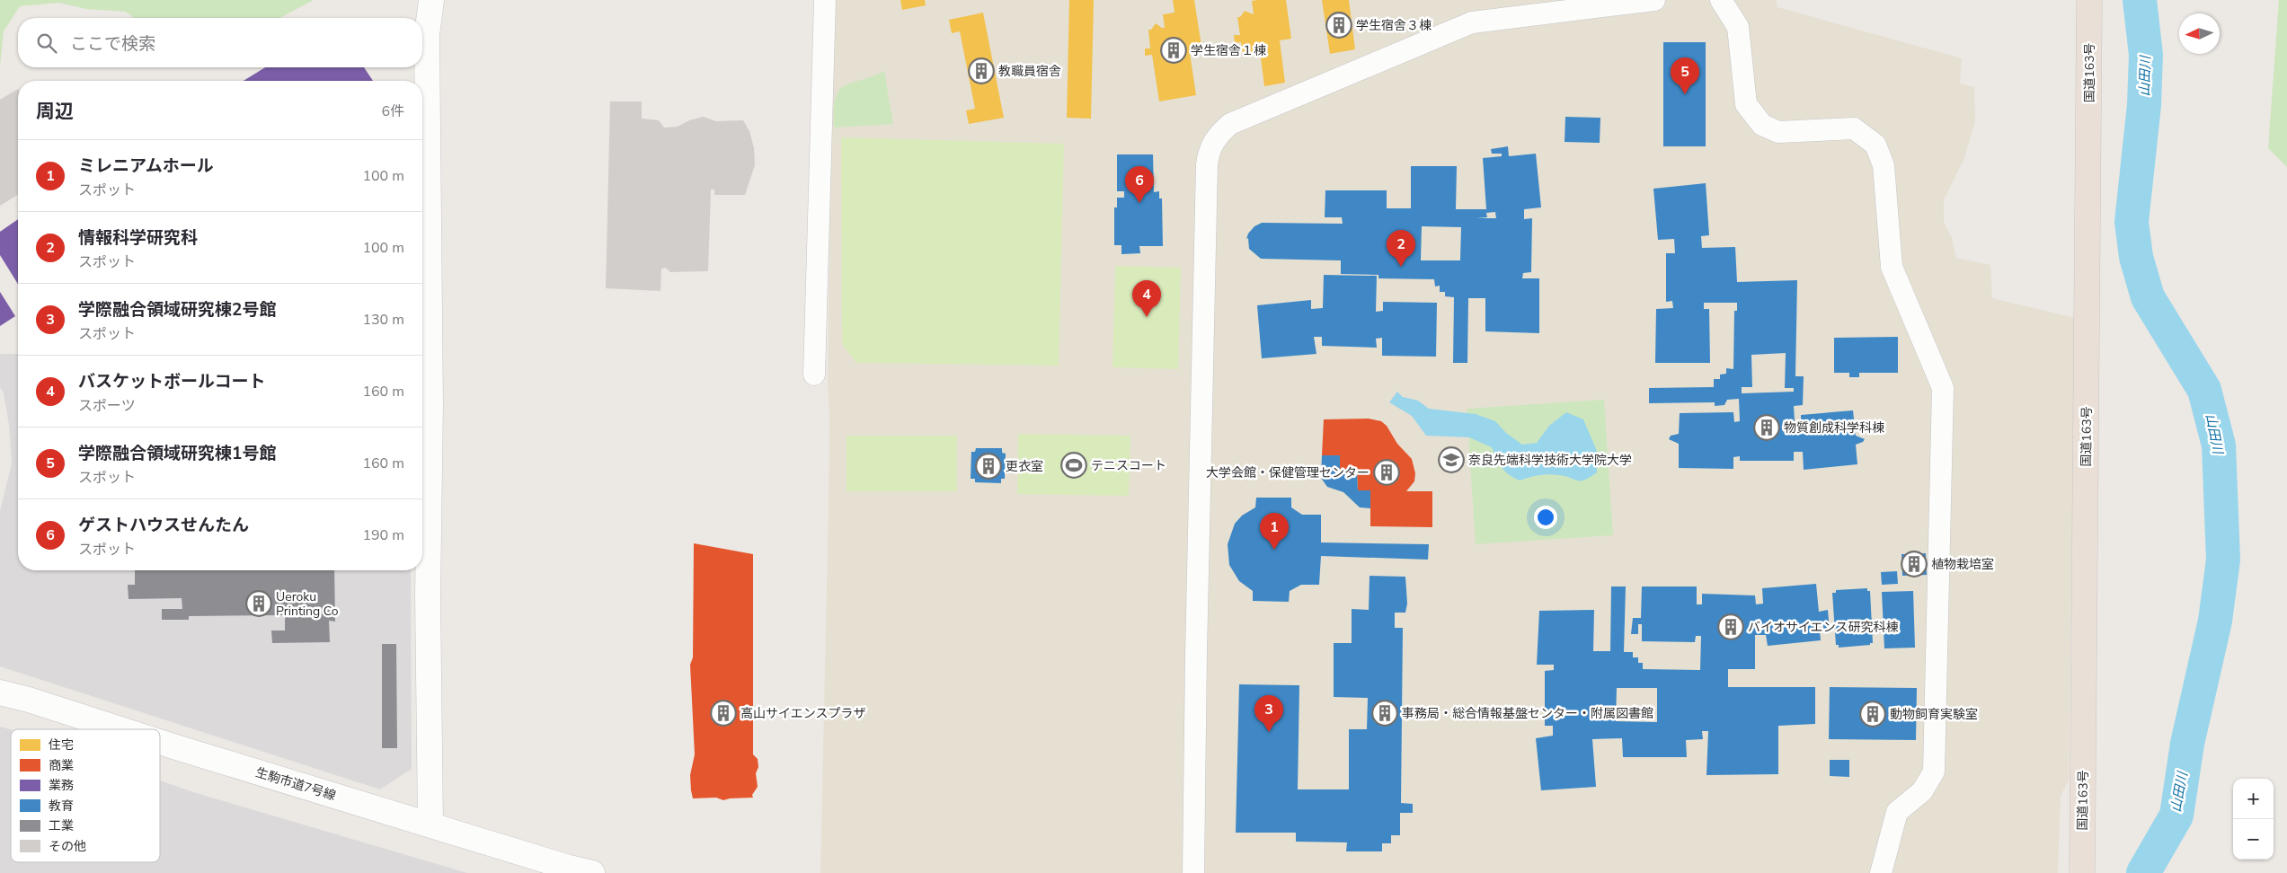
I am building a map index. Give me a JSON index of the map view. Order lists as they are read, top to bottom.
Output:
{
  "streets": {
    "highway": ["国道163号"],
    "street": ["生駒市道7号線"]
  },
  "water": ["山田川"],
  "places": {
    "building": [
      "学生宿舎３棟",
      "学生宿舎１棟",
      "教職員宿舎",
      "物質創成科学科棟",
      "更衣室",
      "大学会館・保健管理センター",
      "植物栽培室",
      "Ueroku Printing Co",
      "バイオサイエンス研究科棟",
      "高山サイエンスプラザ",
      "事務局・総合情報基盤センター・附属図書館",
      "動物飼育実験室"
    ],
    "school or university": ["奈良先端科学技術大学院大学"],
    "sports": ["テニスコート"]
  },
  "legend": [
    "住宅",
    "商業",
    "業務",
    "教育",
    "工業",
    "その他"
  ],
  "north": "left",
  "page": {
    "search": "ここで検索",
    "pins": [
      "5",
      "6",
      "2",
      "4",
      "1",
      "3"
    ],
    "heading": ["周辺", "6件"],
    "list": [
      {
        "mark": "1",
        "name": "ミレニアムホール",
        "note": "スポット",
        "value": "100 m"
      },
      {
        "mark": "2",
        "name": "情報科学研究科",
        "note": "スポット",
        "value": "100 m"
      },
      {
        "mark": "3",
        "name": "学際融合領域研究棟2号館",
        "note": "スポット",
        "value": "130 m"
      },
      {
        "mark": "4",
        "name": "バスケットボールコート",
        "note": "スポーツ",
        "value": "160 m"
      },
      {
        "mark": "5",
        "name": "学際融合領域研究棟1号館",
        "note": "スポット",
        "value": "160 m"
      },
      {
        "mark": "6",
        "name": "ゲストハウスせんたん",
        "note": "スポット",
        "value": "190 m"
      }
    ],
    "map_buttons": ["+", "−"]
  }
}
